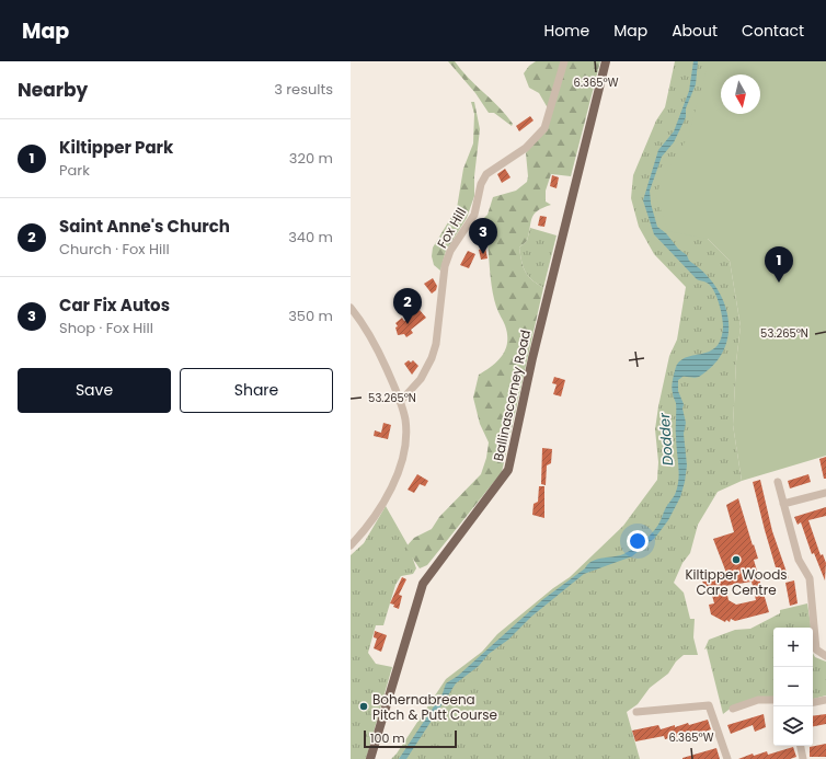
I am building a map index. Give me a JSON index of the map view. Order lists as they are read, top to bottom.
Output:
{
  "streets": {
    "main road": ["Ballinascorney Road"],
    "street": ["Fox Hill"]
  },
  "water": ["Dodder"],
  "places": ["Kiltipper Woods Care Centre", "Bohernabreena Pitch & Putt Course"],
  "scale_bar": "100 m",
  "north": "bottom",
  "page": {
    "header": "Map",
    "nav": [
      "Home",
      "Map",
      "About",
      "Contact"
    ],
    "heading": ["Nearby", "3 results"],
    "list": [
      {
        "mark": "1",
        "name": "Kiltipper Park",
        "note": "Park",
        "value": "320 m"
      },
      {
        "mark": "2",
        "name": "Saint Anne's Church",
        "note": "Church · Fox Hill",
        "value": "340 m"
      },
      {
        "mark": "3",
        "name": "Car Fix Autos",
        "note": "Shop · Fox Hill",
        "value": "350 m"
      }
    ],
    "pins": ["3", "1", "2"],
    "buttons": ["Save", "Share"],
    "map_buttons": ["+", "−"],
    "scale": "100 m"
  },
  "coordinates": ["6.365°W", "53.265°N"]
}
